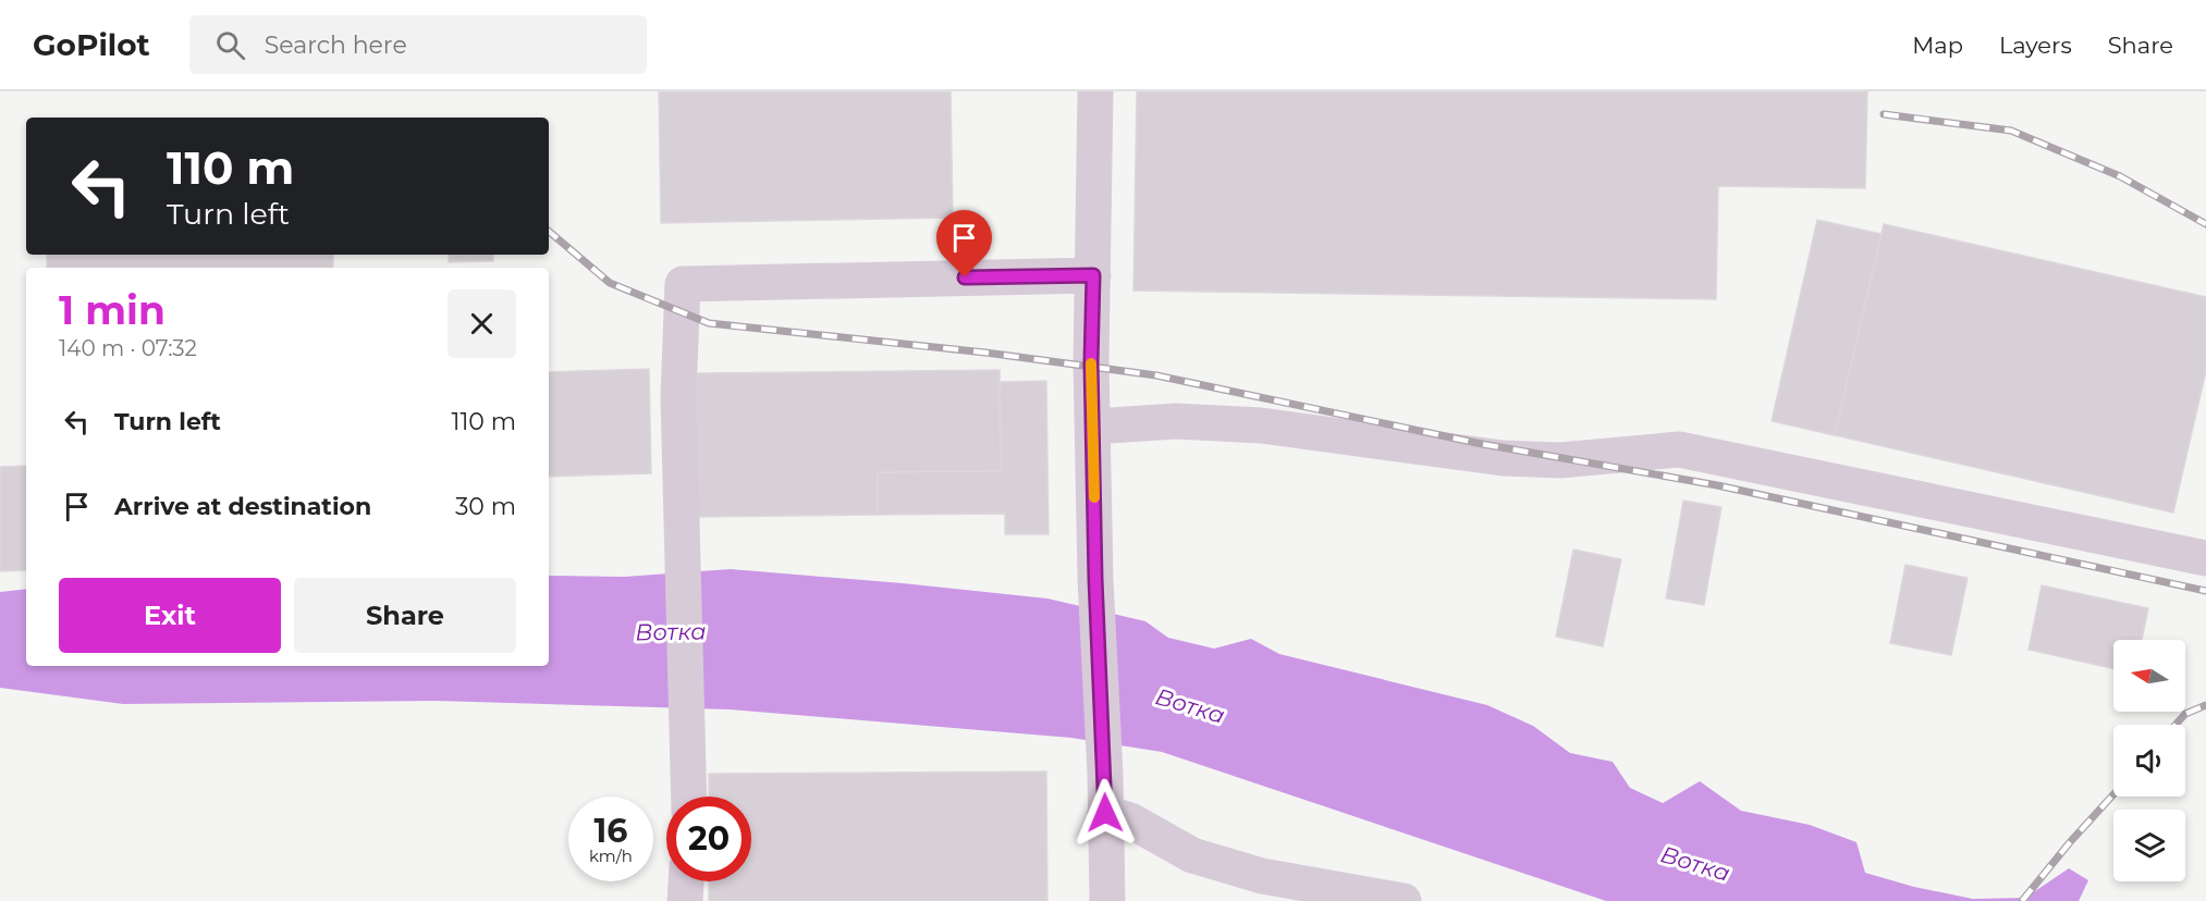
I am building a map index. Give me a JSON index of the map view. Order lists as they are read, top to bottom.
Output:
{
  "water": ["Вотка"],
  "north": "left",
  "page": {
    "header": "GoPilot",
    "search": "Search here",
    "nav": ["Map", "Layers", "Share"],
    "turn": ["110 m", "Turn left"],
    "heading": ["1 min", "140 m · 07:32"],
    "list": [
      {
        "name": "Turn left",
        "value": "110 m"
      },
      {
        "name": "Arrive at destination",
        "value": "30 m"
      }
    ],
    "buttons": ["Exit", "Share"],
    "speed": "16 km/h",
    "limit": "20"
  }
}
